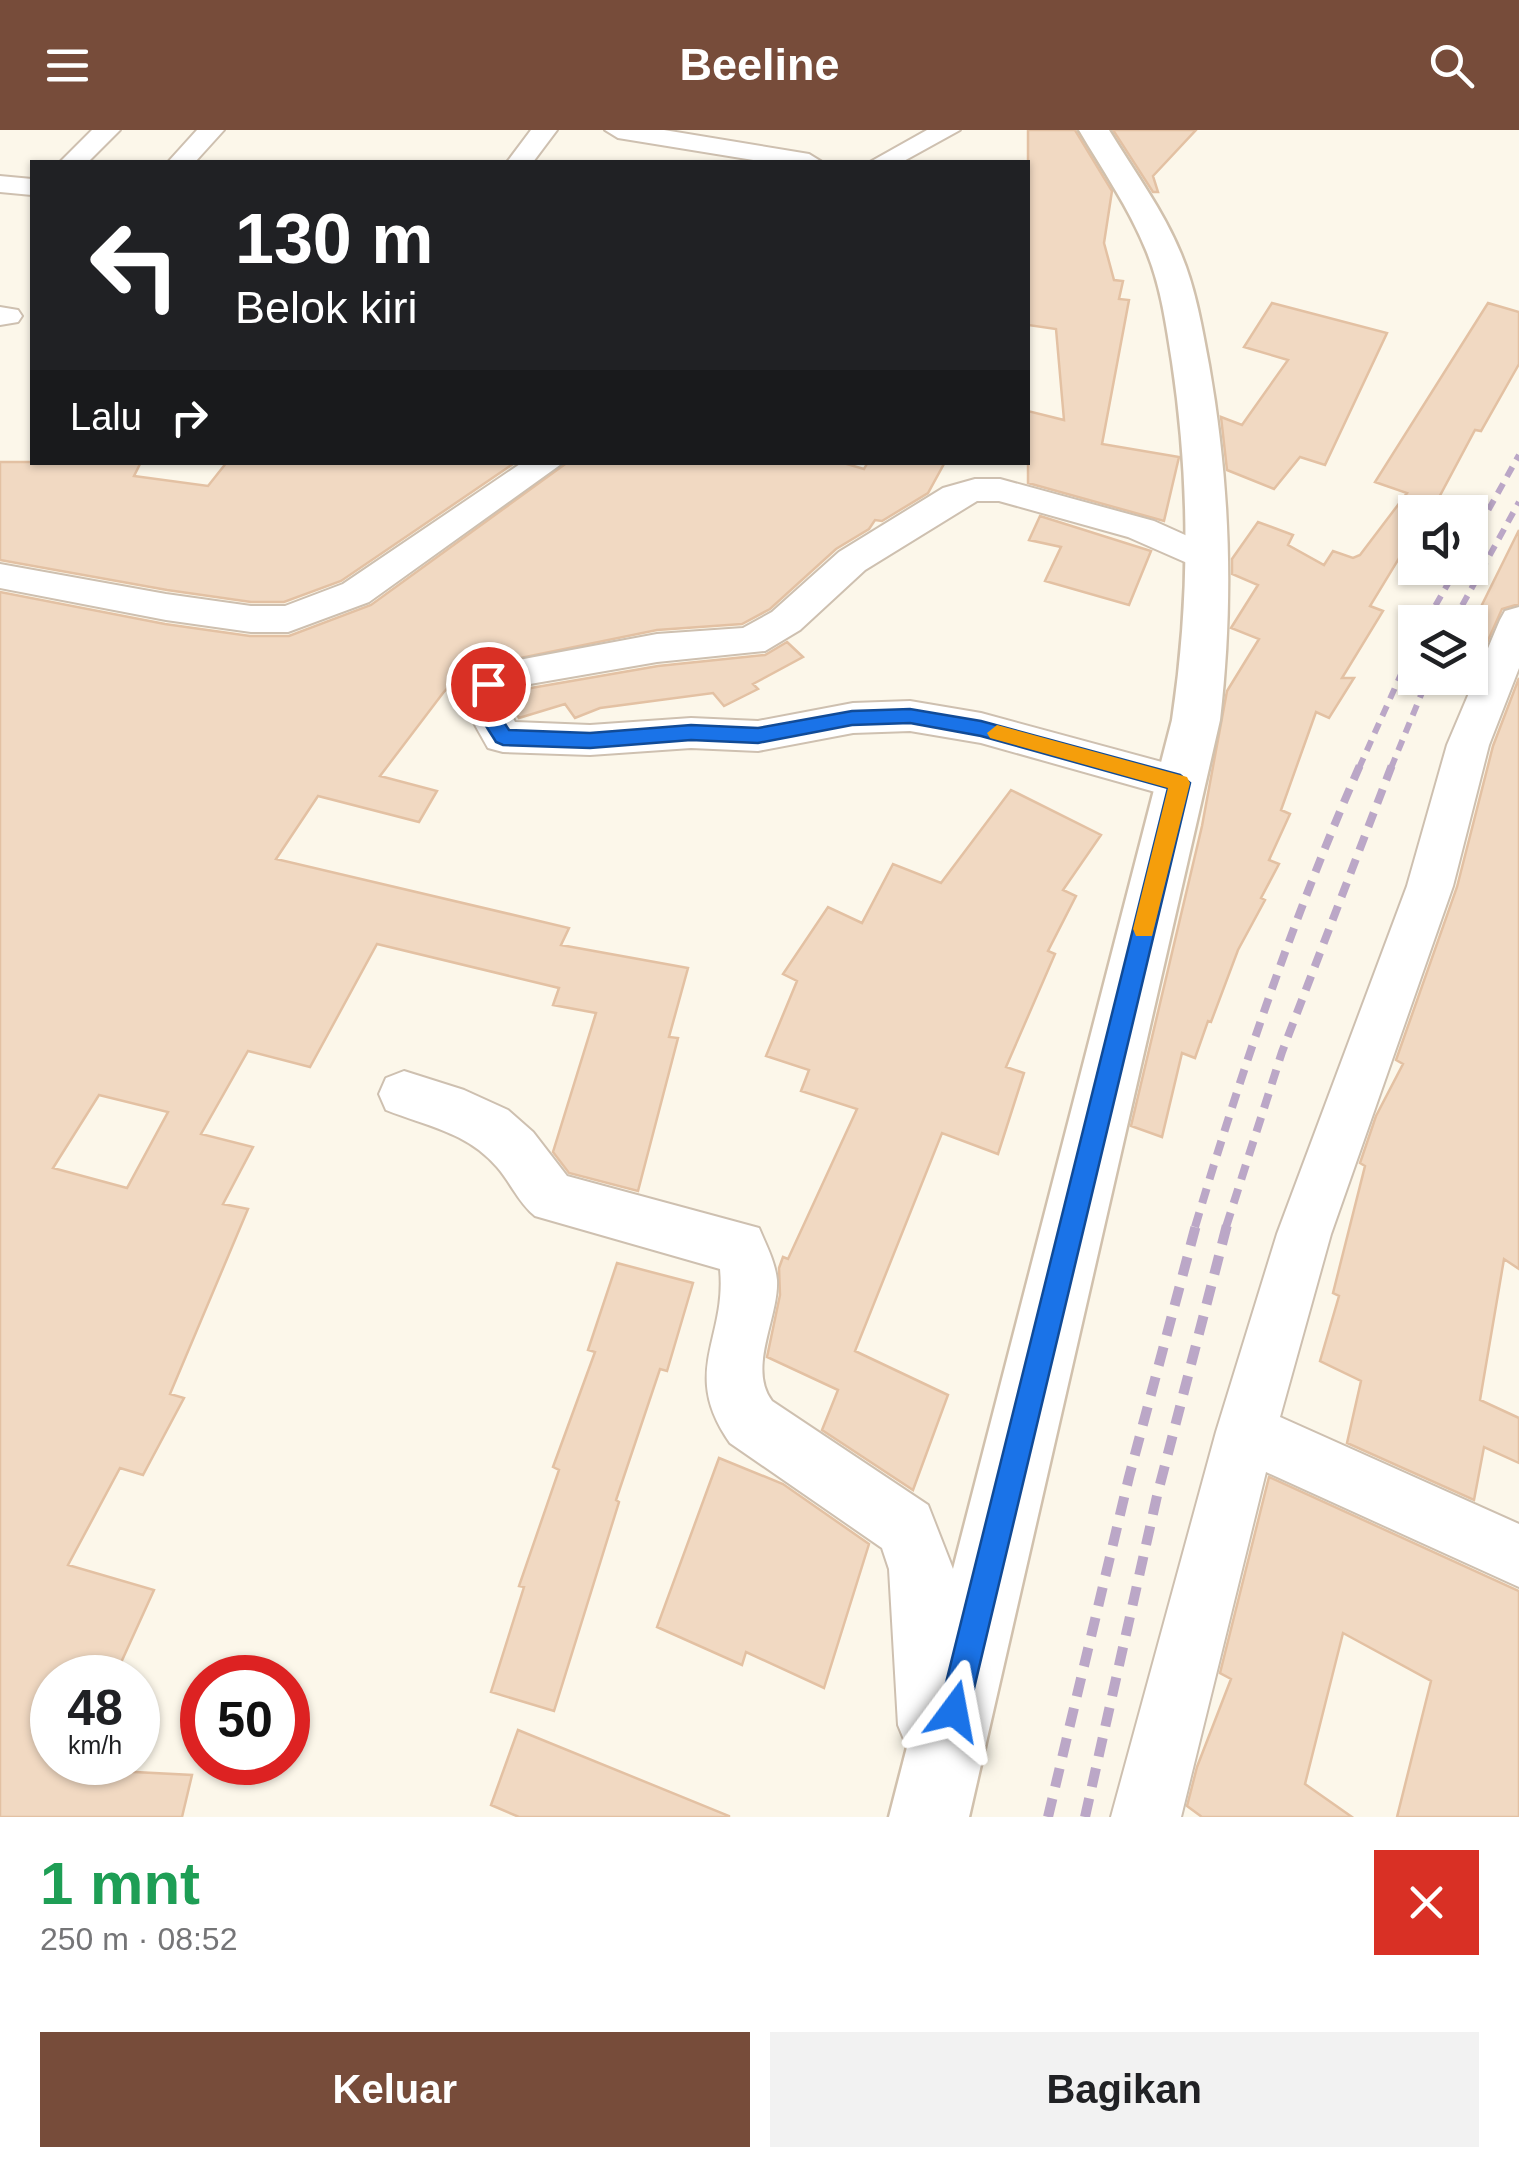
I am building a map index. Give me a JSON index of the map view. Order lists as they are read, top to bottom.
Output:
{
  "page": {
    "header": "Beeline",
    "turn": ["130 m", "Belok kiri"],
    "then": "Lalu",
    "speed": "48 km/h",
    "limit": "50",
    "heading": ["1 mnt", "250 m · 08:52"],
    "buttons": ["Keluar", "Bagikan"]
  }
}
